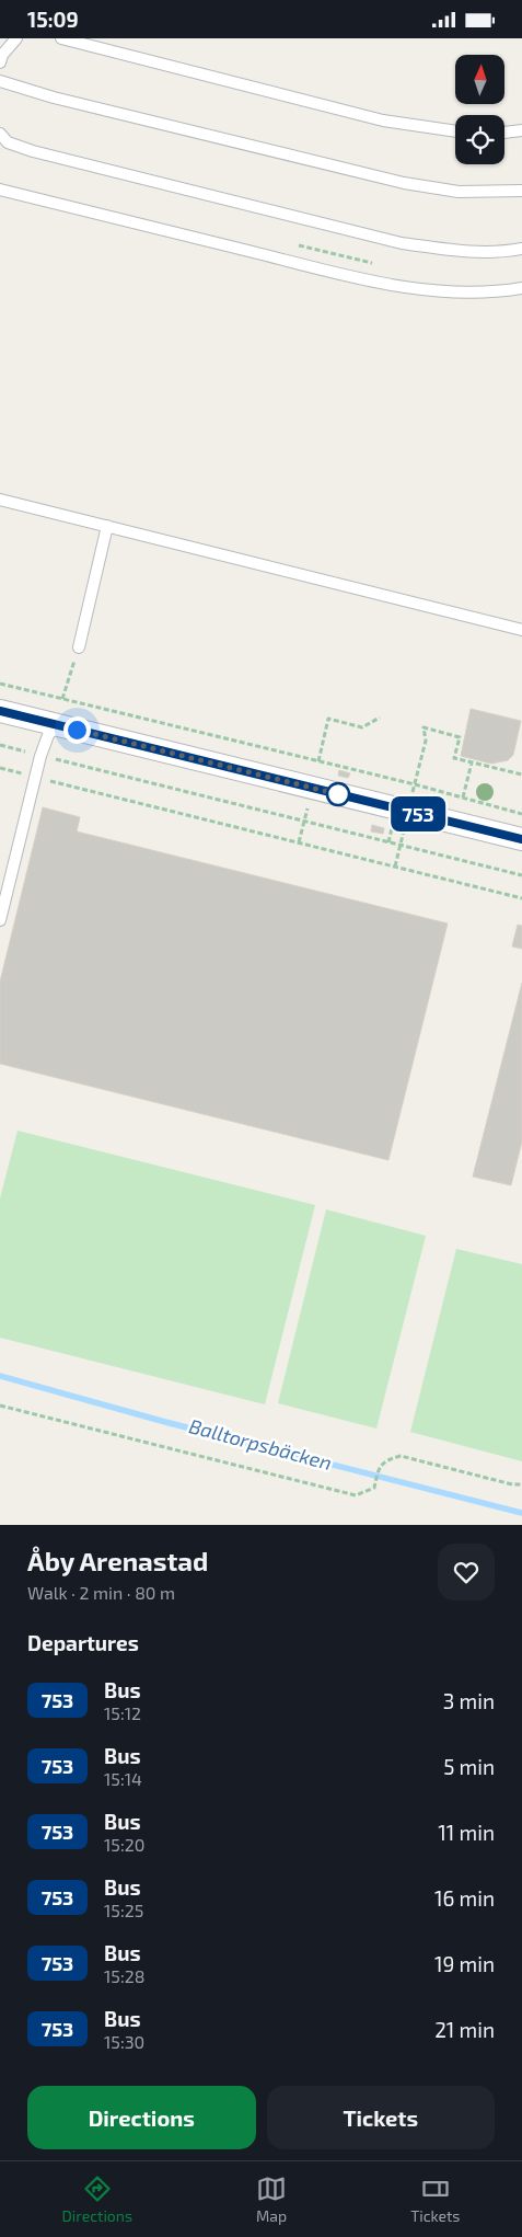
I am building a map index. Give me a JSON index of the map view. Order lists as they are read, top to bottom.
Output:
{
  "water": ["Balltorpsbäcken"],
  "lines": ["bus line 753"],
  "north": "top",
  "page": {
    "status": "15:09",
    "on_map": "753",
    "heading": [
      ["Åby Arenastad", "Walk · 2 min · 80 m"],
      "Departures"
    ],
    "list": [
      {
        "mark": "753",
        "name": "Bus",
        "note": "15:12",
        "value": "3 min"
      },
      {
        "mark": "753",
        "name": "Bus",
        "note": "15:14",
        "value": "5 min"
      },
      {
        "mark": "753",
        "name": "Bus",
        "note": "15:20",
        "value": "11 min"
      },
      {
        "mark": "753",
        "name": "Bus",
        "note": "15:25",
        "value": "16 min"
      },
      {
        "mark": "753",
        "name": "Bus",
        "note": "15:28",
        "value": "19 min"
      },
      {
        "mark": "753",
        "name": "Bus",
        "note": "15:30",
        "value": "21 min"
      }
    ],
    "buttons": ["Directions", "Tickets"],
    "tabs": ["Directions", "Map", "Tickets"]
  }
}
